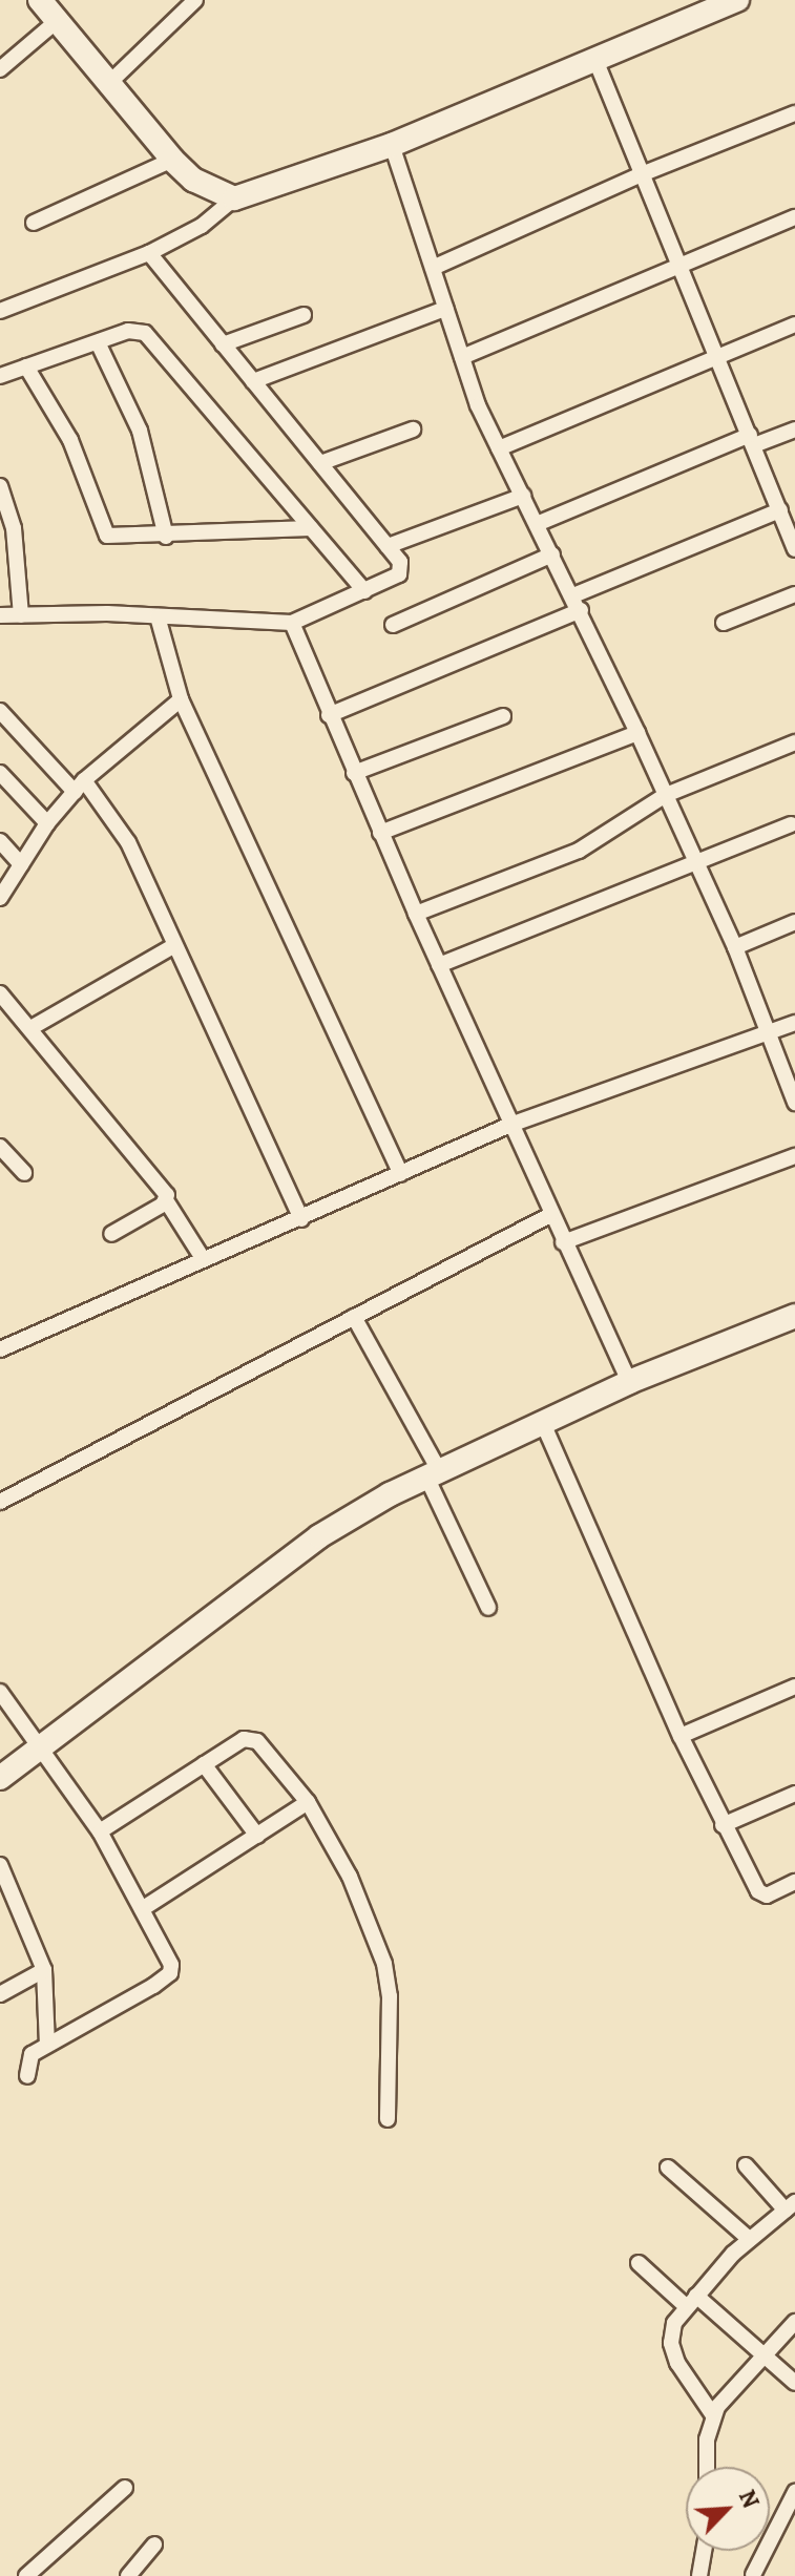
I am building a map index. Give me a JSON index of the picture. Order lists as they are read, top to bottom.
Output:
{
  "north": "top right"
}
